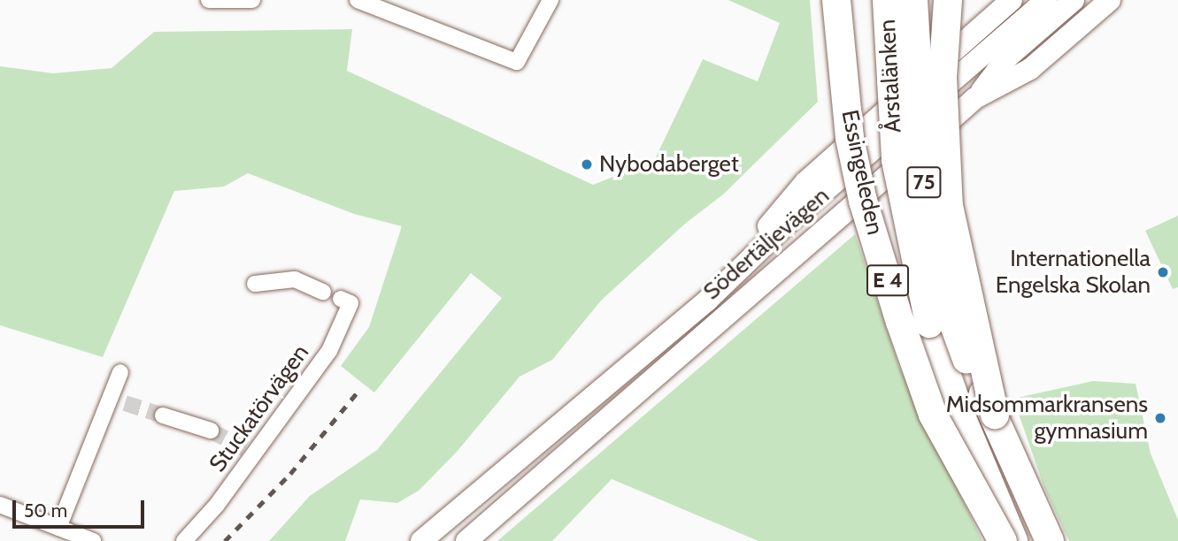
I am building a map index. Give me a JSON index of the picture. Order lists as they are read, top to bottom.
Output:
{
  "streets": {
    "highway": [
      "Årstalänken",
      "Essingeleden",
      "75",
      "E 4"
    ],
    "main road": ["Södertäljevägen"],
    "street": ["Stuckatörvägen"]
  },
  "places": ["Nybodaberget", "Internationella Engelska Skolan", "Midsommarkransens gymnasium"],
  "scale_bar": "50 m"
}
